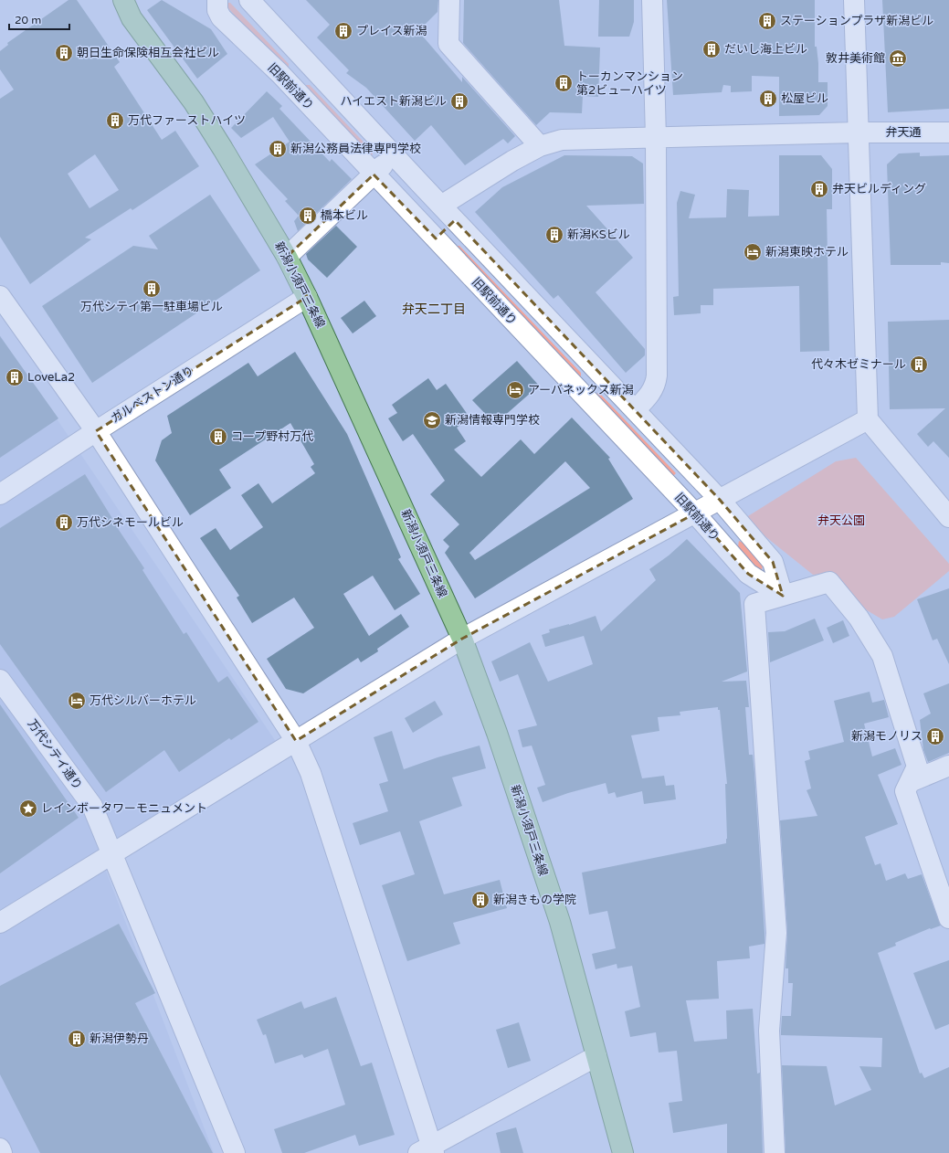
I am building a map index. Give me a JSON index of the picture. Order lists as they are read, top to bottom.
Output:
{
  "streets": {
    "main road": ["新潟小須戸三条線"],
    "street": [
      "旧駅前通り",
      "弁天通",
      "ガルベストン通り",
      "万代シテイ通り"
    ]
  },
  "crossings": [
    ["新潟小須戸三条線", "ガルベストン通り"]
  ],
  "districts": ["弁天二丁目"],
  "parks": ["弁天公園"],
  "places": {
    "building": [
      "ステーションプラザ新潟ビル",
      "プレイス新潟",
      "だいし海上ビル",
      "朝日生命保険相互会社ビル",
      "トーカンマンション 第2ビューハイツ",
      "松屋ビル",
      "ハイエスト新潟ビル",
      "万代ファーストハイツ",
      "新潟公務員法律専門学校",
      "弁天ビルディング",
      "橋本ビル",
      "新潟KSビル",
      "万代シテイ第一駐車場ビル",
      "代々木ゼミナール",
      "LoveLa2",
      "コープ野村万代",
      "万代シネモールビル",
      "新潟モノリス",
      "新潟きもの学院",
      "新潟伊勢丹"
    ],
    "museum": ["敦井美術館"],
    "hotel": ["新潟東映ホテル", "アーバネックス新潟", "万代シルバーホテル"],
    "school or university": ["新潟情報専門学校"],
    "place": ["レインボータワーモニュメント"]
  },
  "scale_bar": "20 m"
}
